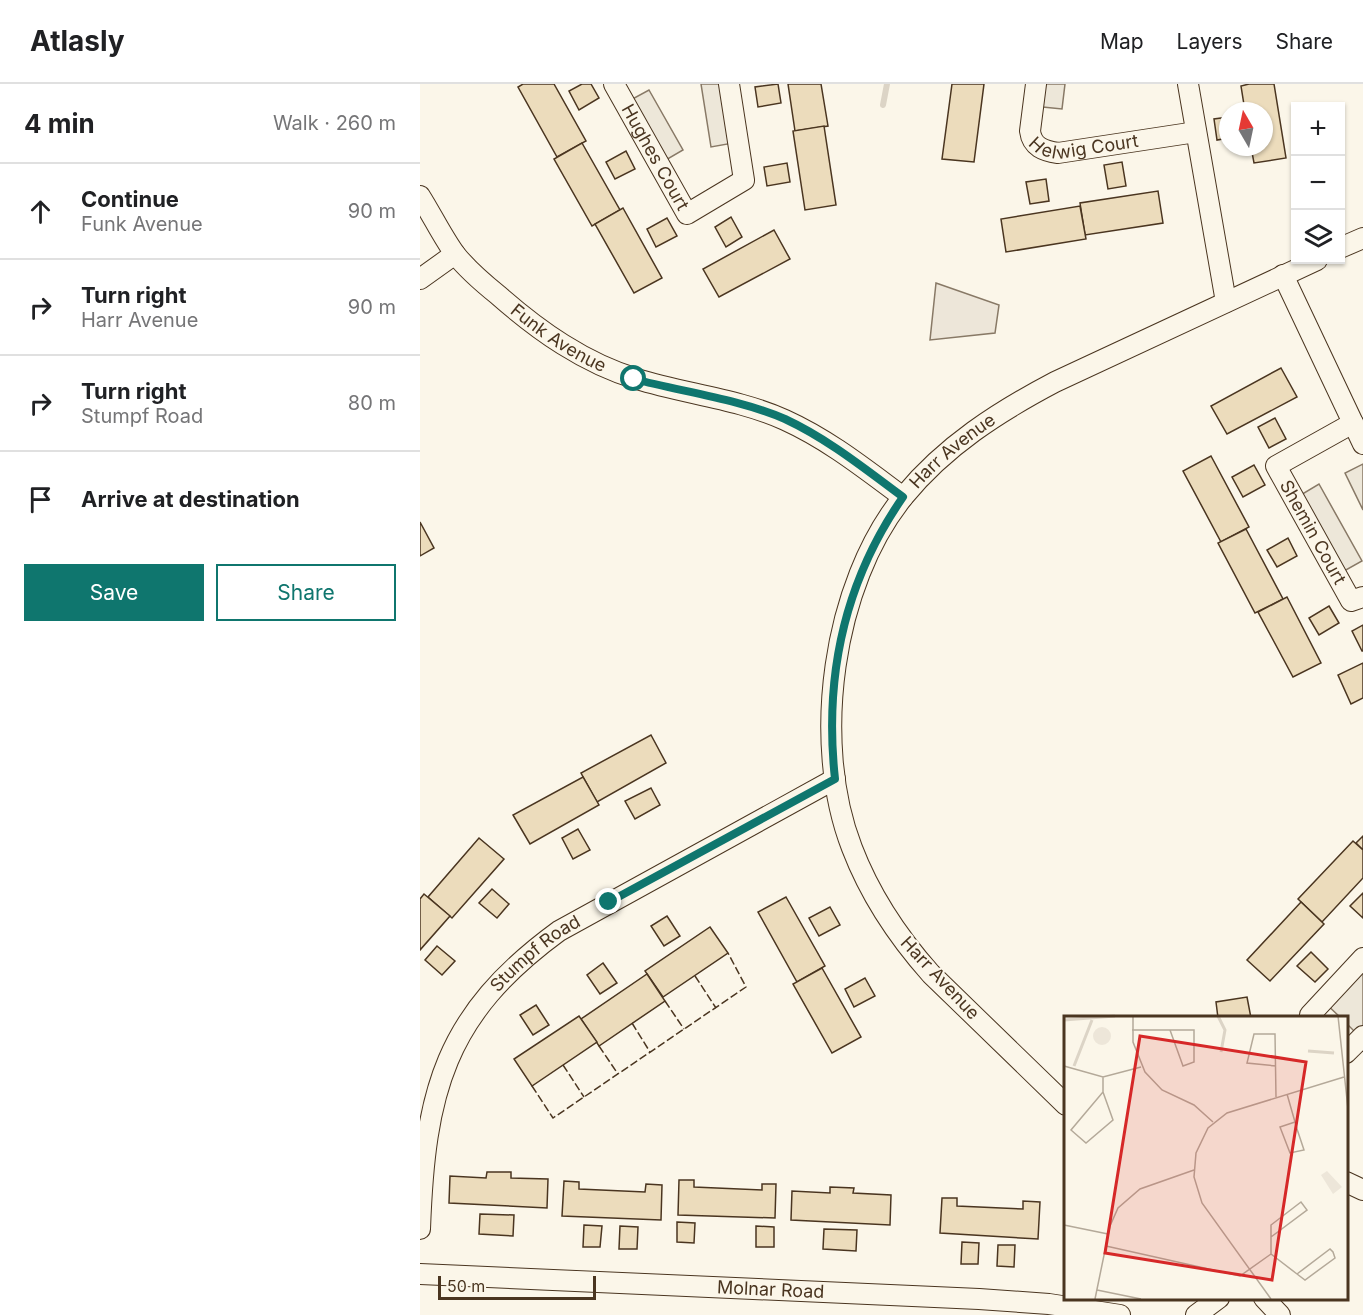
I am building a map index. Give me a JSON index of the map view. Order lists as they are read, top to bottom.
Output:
{
  "streets": {
    "street": [
      "Helwig Court",
      "Hughes Court",
      "Funk Avenue",
      "Harr Avenue",
      "Shemin Court",
      "Stumpf Road",
      "Molnar Road"
    ]
  },
  "crossings": [
    ["Funk Avenue", "Harr Avenue"],
    ["Harr Avenue", "Stumpf Road"]
  ],
  "scale_bar": "50 m",
  "north": "top",
  "page": {
    "header": "Atlasly",
    "nav": ["Map", "Layers", "Share"],
    "heading": ["4 min", "Walk · 260 m"],
    "map_buttons": ["+", "−"],
    "list": [
      ["Continue", "Funk Avenue", "90 m"],
      ["Turn right", "Harr Avenue", "90 m"],
      ["Turn right", "Stumpf Road", "80 m"],
      "Arrive at destination"
    ],
    "buttons": ["Save", "Share"],
    "scale": "50 m"
  }
}
